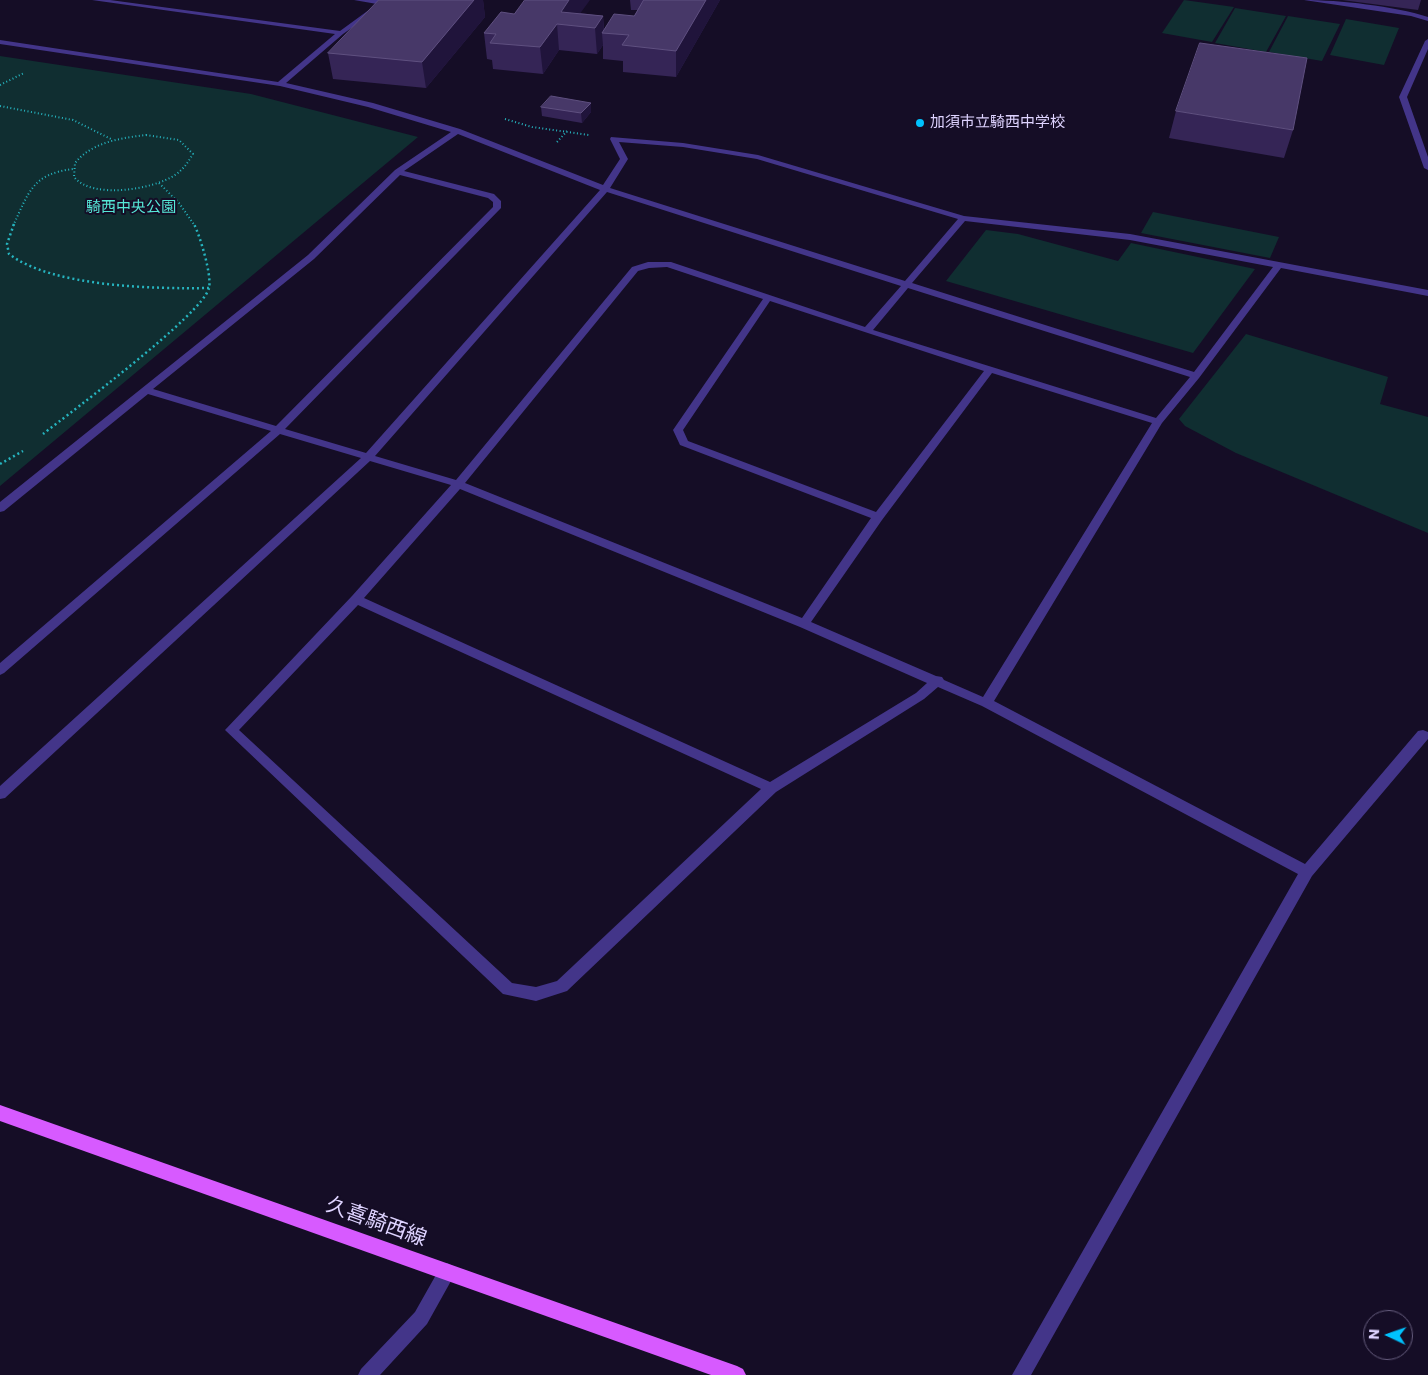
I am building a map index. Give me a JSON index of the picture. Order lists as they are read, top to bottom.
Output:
{
  "streets": {
    "main road": ["久喜騎西線"]
  },
  "parks": ["騎西中央公園"],
  "places": ["加須市立騎西中学校"],
  "north": "left"
}
